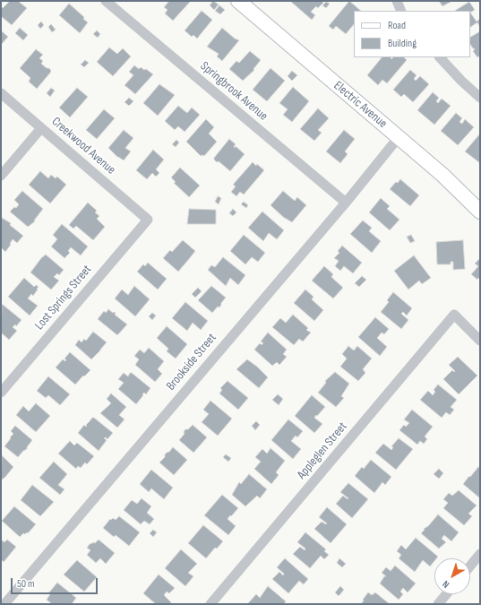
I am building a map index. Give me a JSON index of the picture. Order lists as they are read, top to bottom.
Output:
{
  "streets": {
    "street": [
      "Springbrook Avenue",
      "Electric Avenue",
      "Creekwood Avenue",
      "Lost Springs Street",
      "Brookside Street",
      "Appleglen Street"
    ]
  },
  "crossings": [
    ["Springbrook Avenue", "Brookside Street"],
    ["Electric Avenue", "Brookside Street"],
    ["Creekwood Avenue", "Lost Springs Street"]
  ],
  "legend": ["Road", "Building"],
  "scale_bar": "50 m",
  "north": "bottom left"
}
